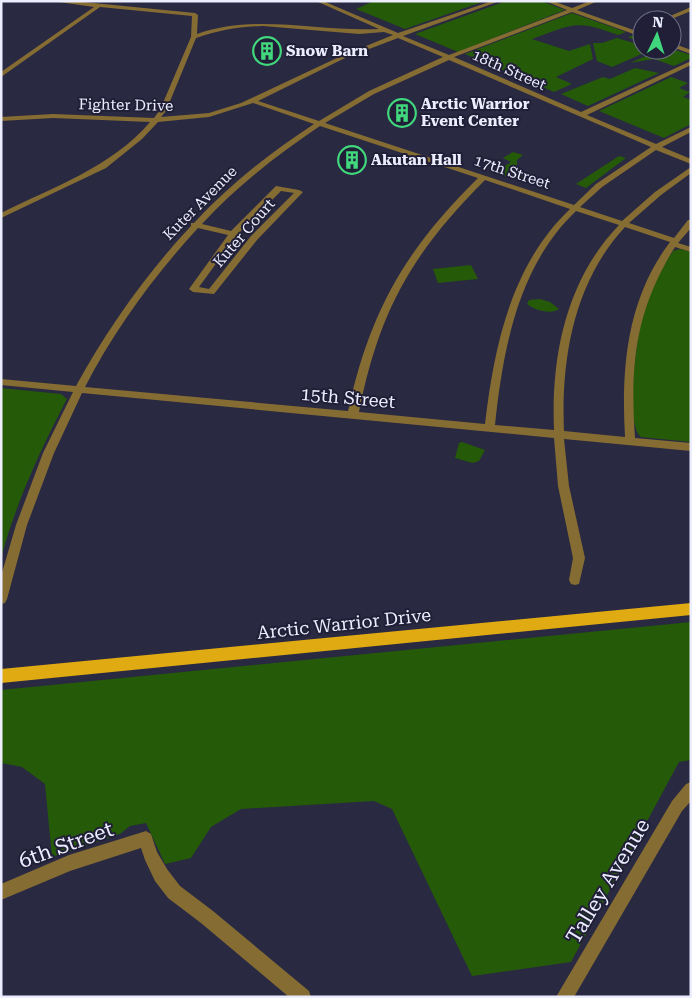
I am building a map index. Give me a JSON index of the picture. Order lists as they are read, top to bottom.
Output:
{
  "streets": {
    "main road": ["Arctic Warrior Drive"],
    "street": [
      "18th Street",
      "Fighter Drive",
      "17th Street",
      "Kuter Avenue",
      "Kuter Court",
      "15th Street",
      "6th Street",
      "Talley Avenue"
    ]
  },
  "crossings": [
    ["18th Street", "Fighter Drive"],
    ["18th Street", "Kuter Avenue"],
    ["Fighter Drive", "17th Street"],
    ["17th Street", "Kuter Avenue"],
    ["Kuter Avenue", "Kuter Court"],
    ["Kuter Avenue", "15th Street"]
  ],
  "places": {
    "building": ["Snow Barn", "Arctic Warrior Event Center", "Akutan Hall"]
  },
  "north": "top"
}
